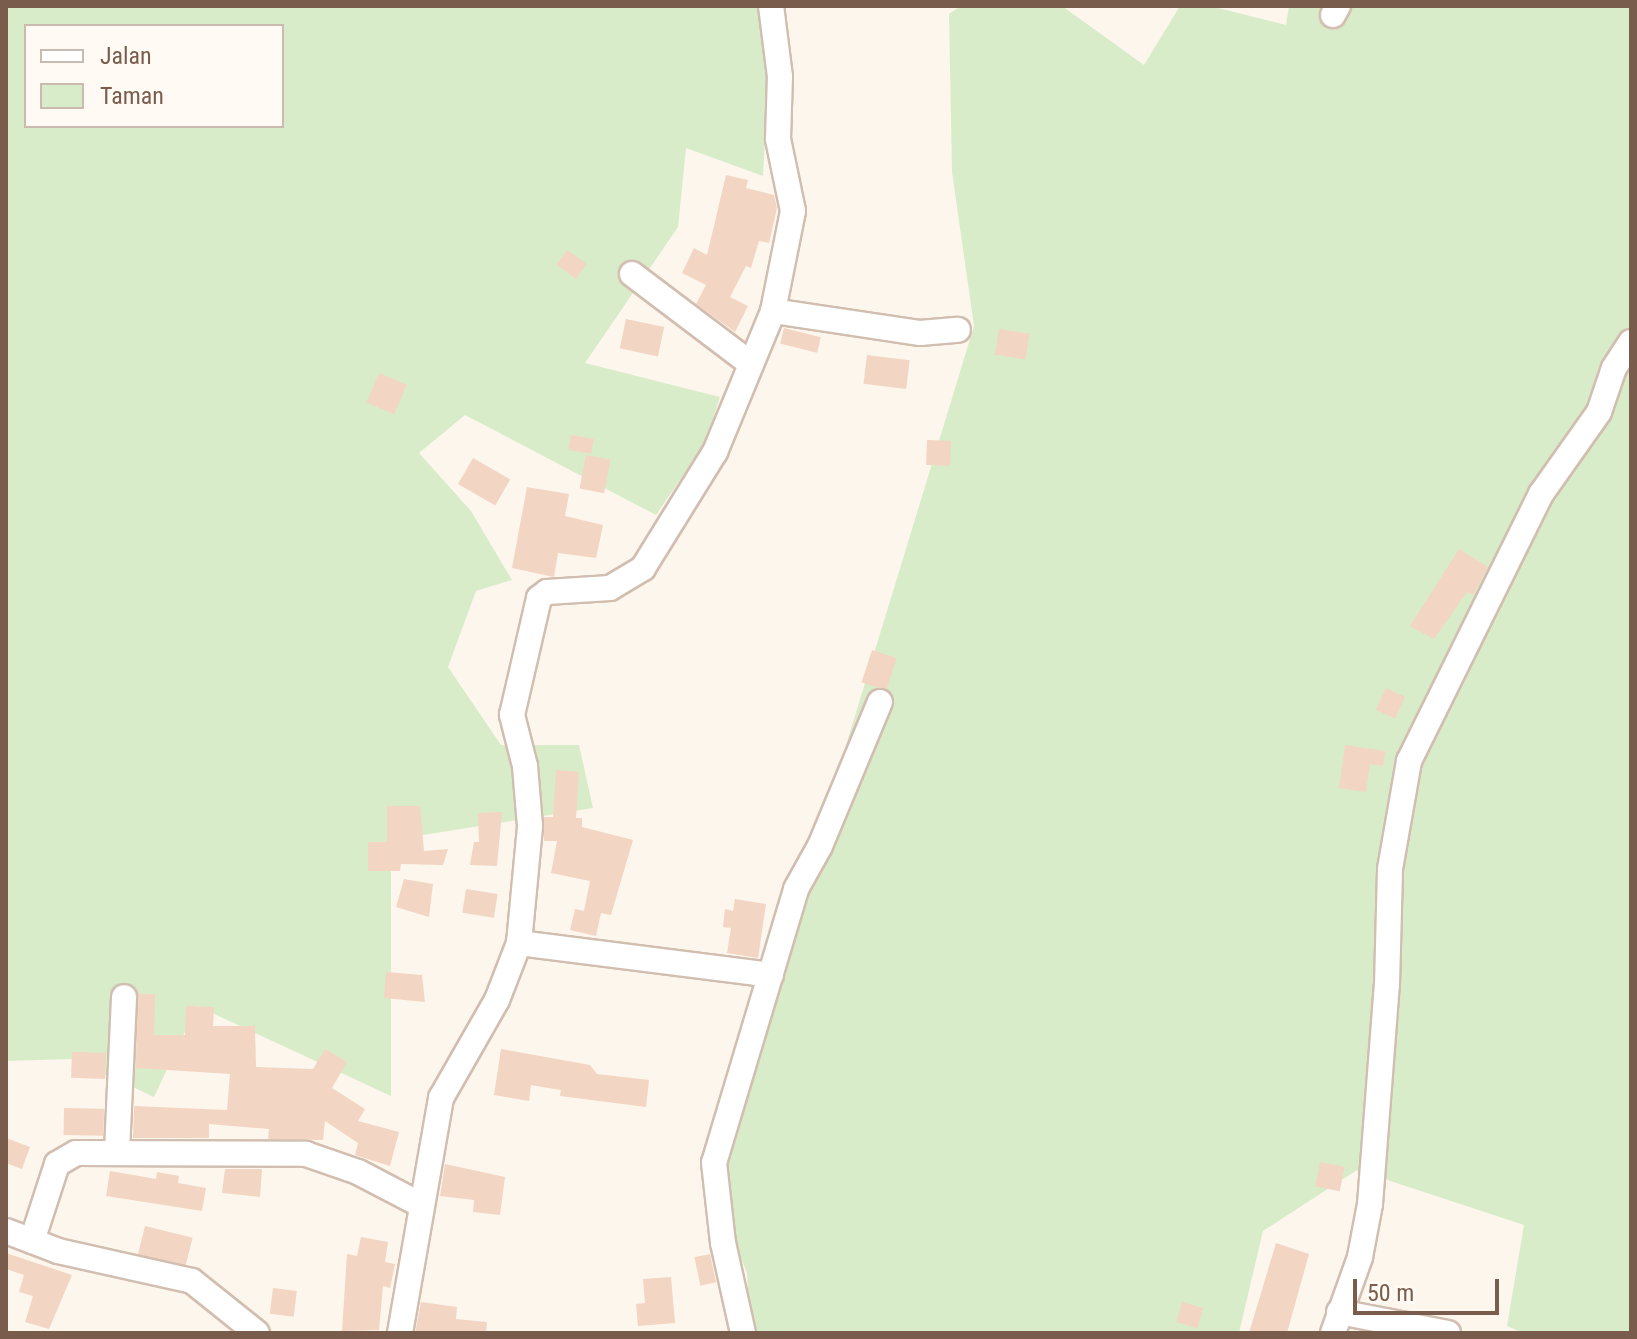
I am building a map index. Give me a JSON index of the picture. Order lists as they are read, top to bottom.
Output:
{
  "legend": ["Jalan", "Taman"],
  "scale_bar": "50 m"
}
